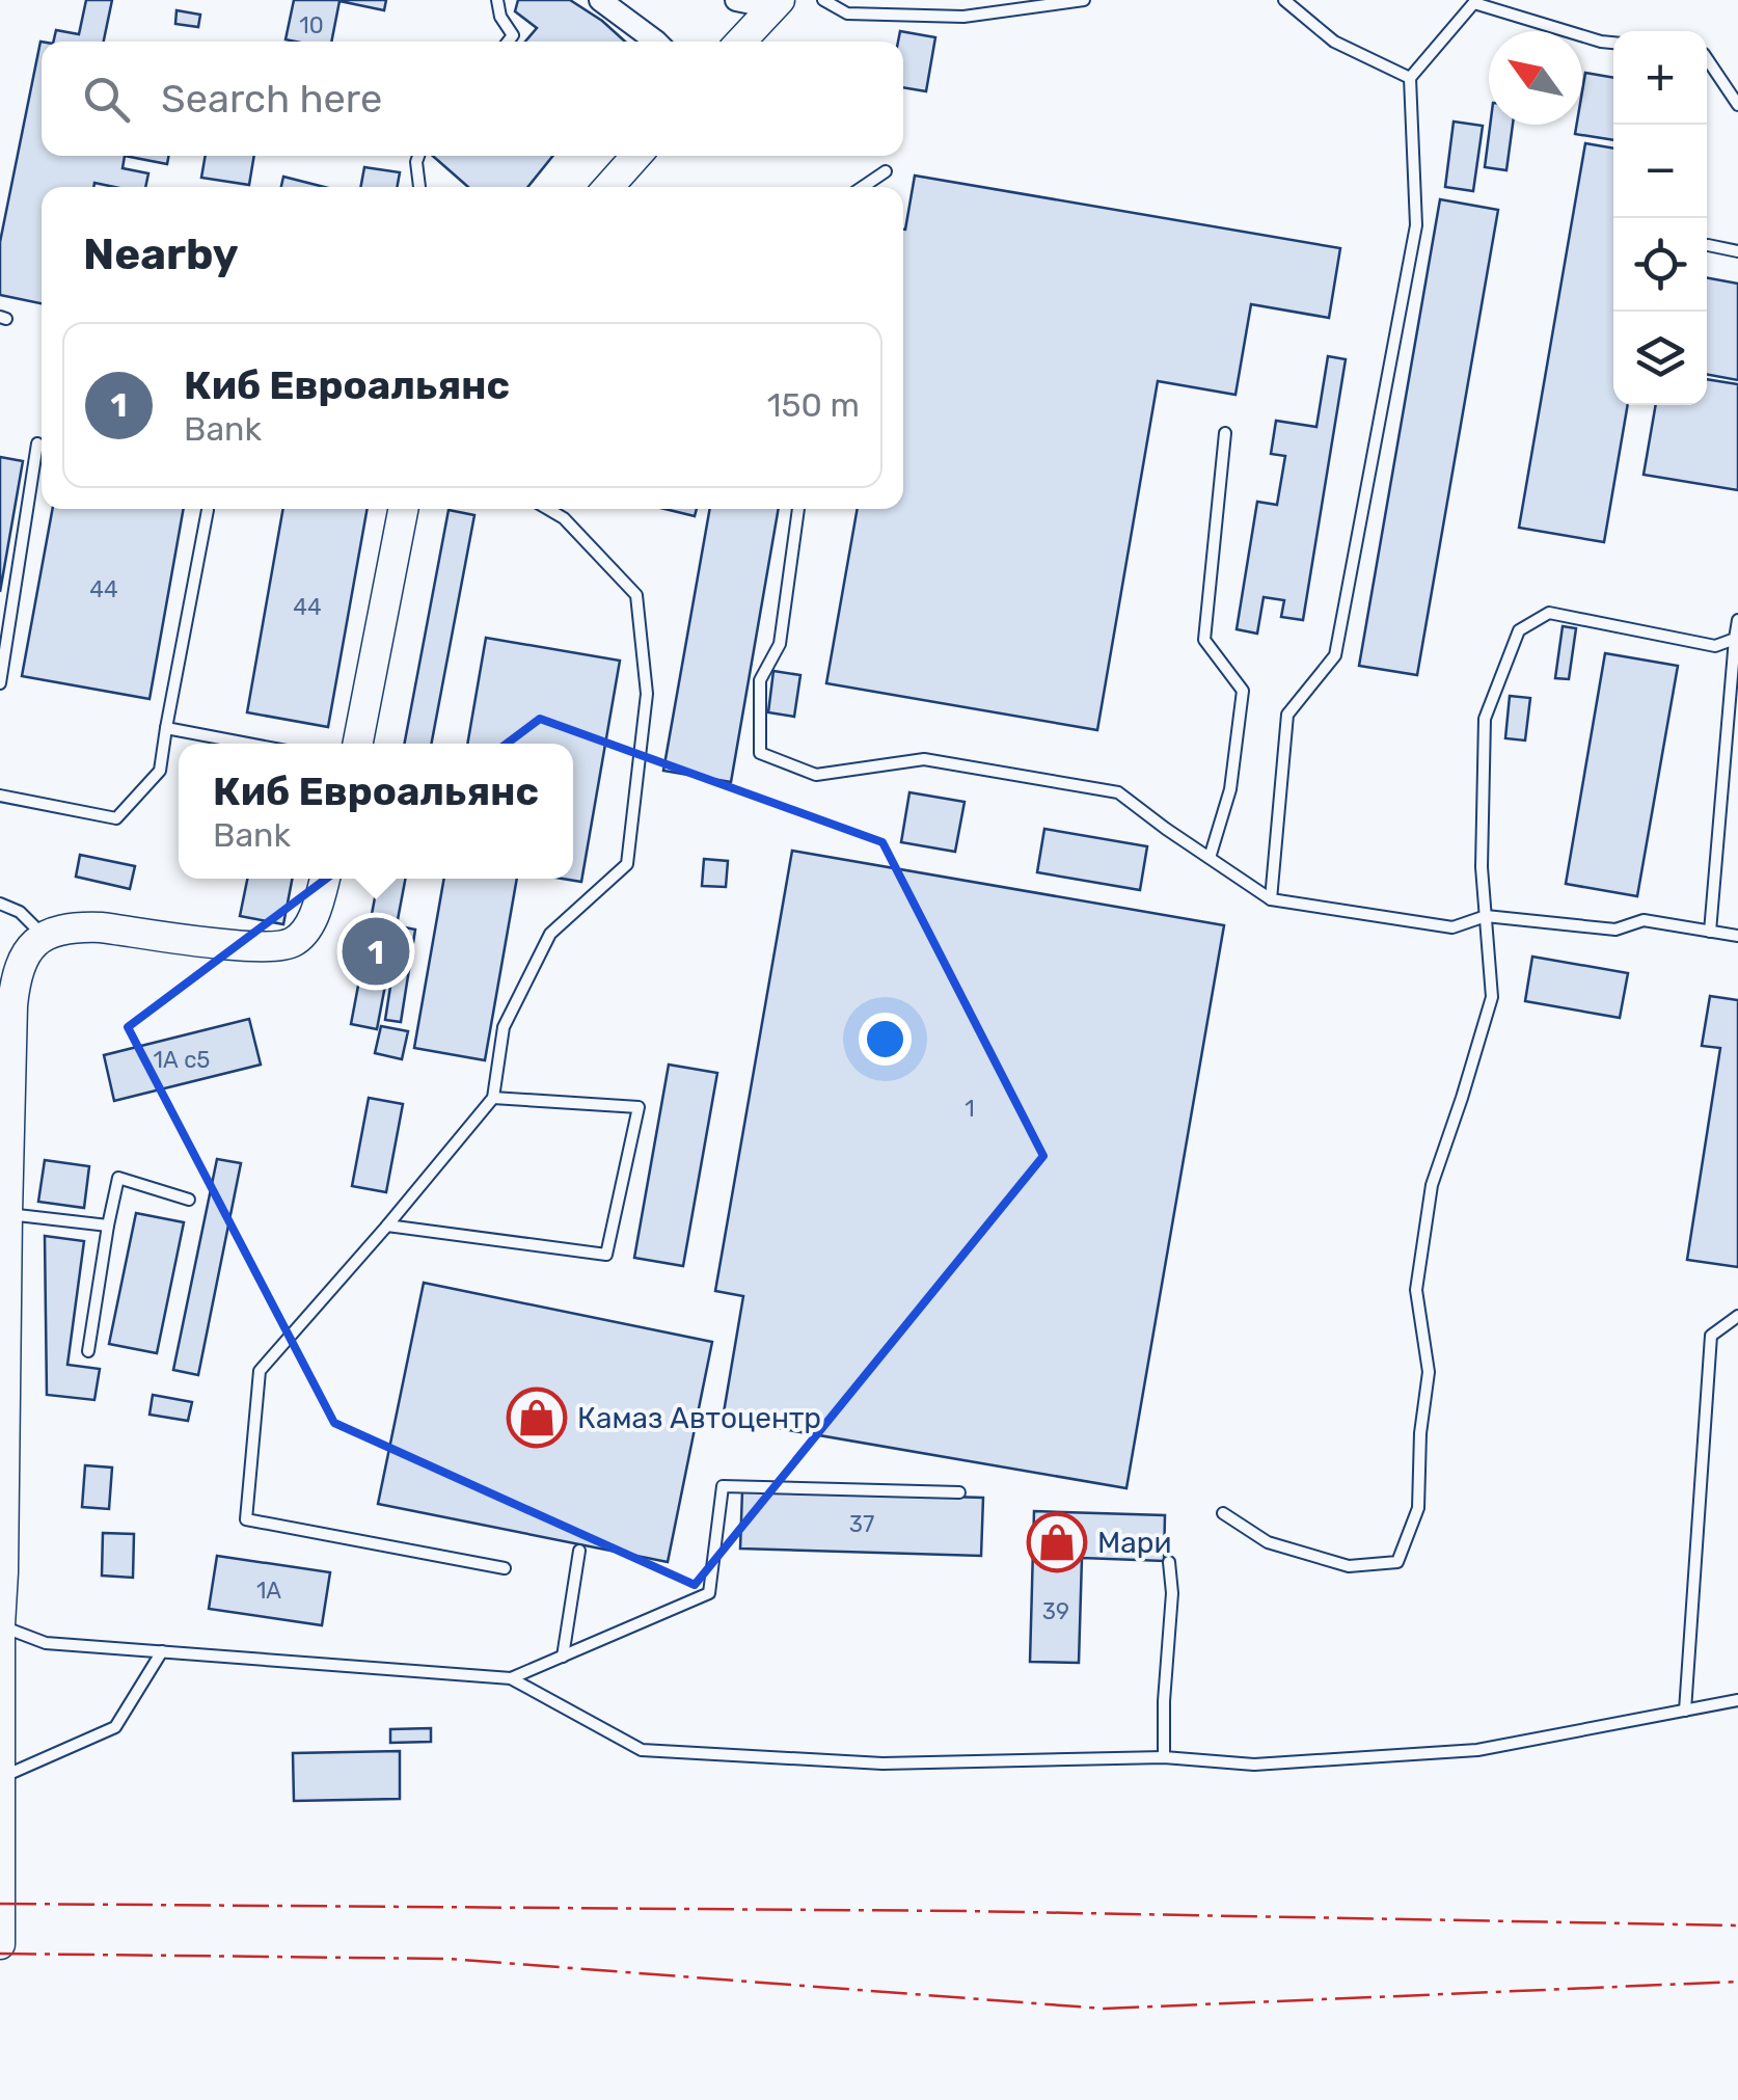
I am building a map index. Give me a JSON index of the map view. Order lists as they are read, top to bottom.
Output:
{
  "places": {
    "shop": ["Камаз Автоцентр", "Мари"]
  },
  "house_numbers": [
    "10",
    "44",
    "44",
    "1А с5",
    "1",
    "37",
    "1А",
    "39"
  ],
  "north": "top left",
  "page": {
    "map_buttons": ["+", "−"],
    "search": "Search here",
    "heading": "Nearby",
    "list": [
      {
        "mark": "1",
        "name": "Киб Евроальянс",
        "note": "Bank",
        "value": "150 m"
      }
    ],
    "popup": ["Киб Евроальянс", "Bank"],
    "pins": "1"
  }
}
